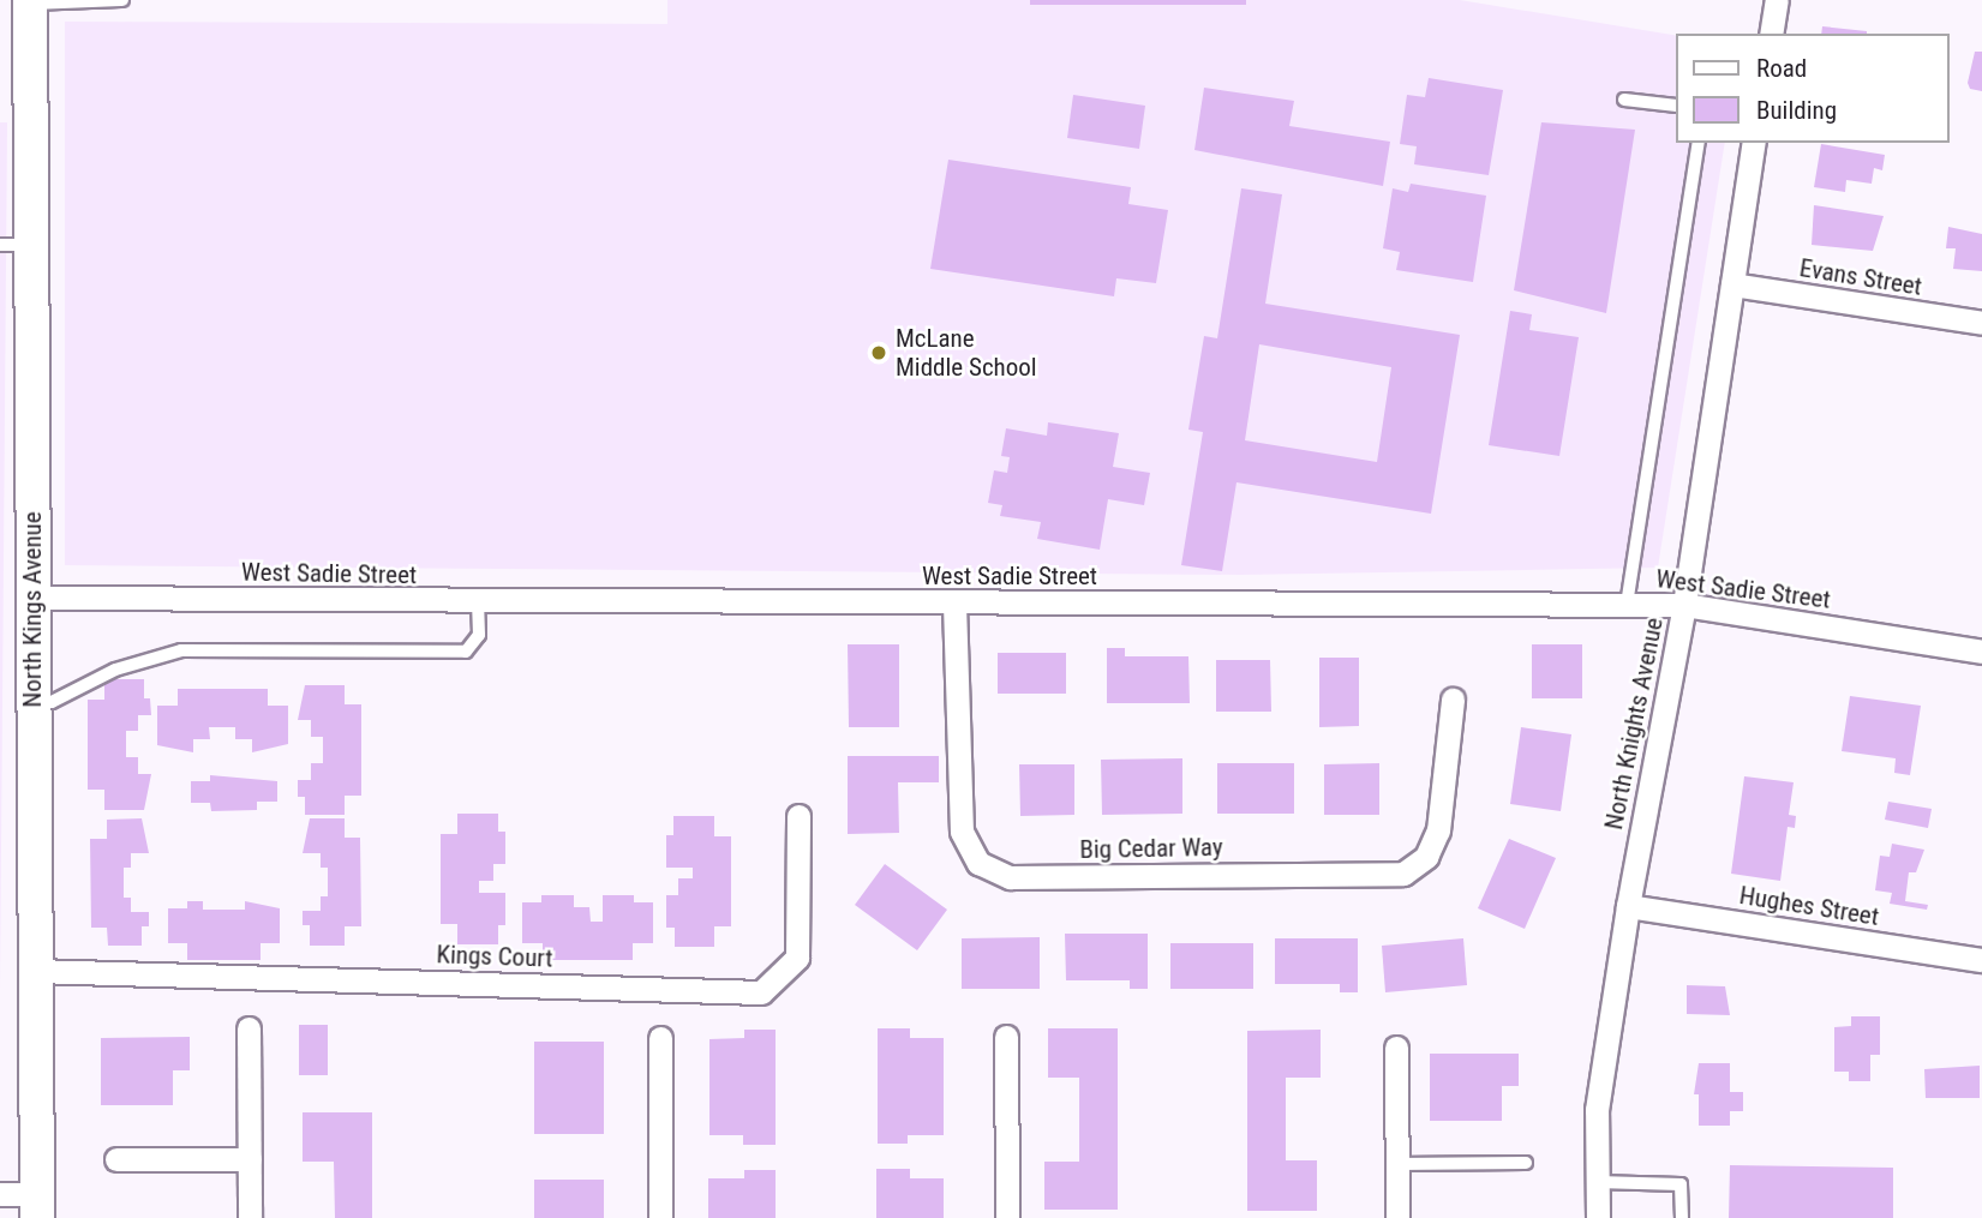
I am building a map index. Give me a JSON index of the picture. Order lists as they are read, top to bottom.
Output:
{
  "streets": {
    "street": [
      "Evans Street",
      "West Sadie Street",
      "North Kings Avenue",
      "North Knights Avenue",
      "Big Cedar Way",
      "Hughes Street",
      "Kings Court"
    ]
  },
  "crossings": [
    ["Evans Street", "North Knights Avenue"],
    ["West Sadie Street", "North Kings Avenue"],
    ["West Sadie Street", "North Knights Avenue"],
    ["West Sadie Street", "Big Cedar Way"],
    ["North Kings Avenue", "Kings Court"],
    ["North Knights Avenue", "Hughes Street"]
  ],
  "places": ["McLane Middle School"],
  "legend": ["Road", "Building"]
}
